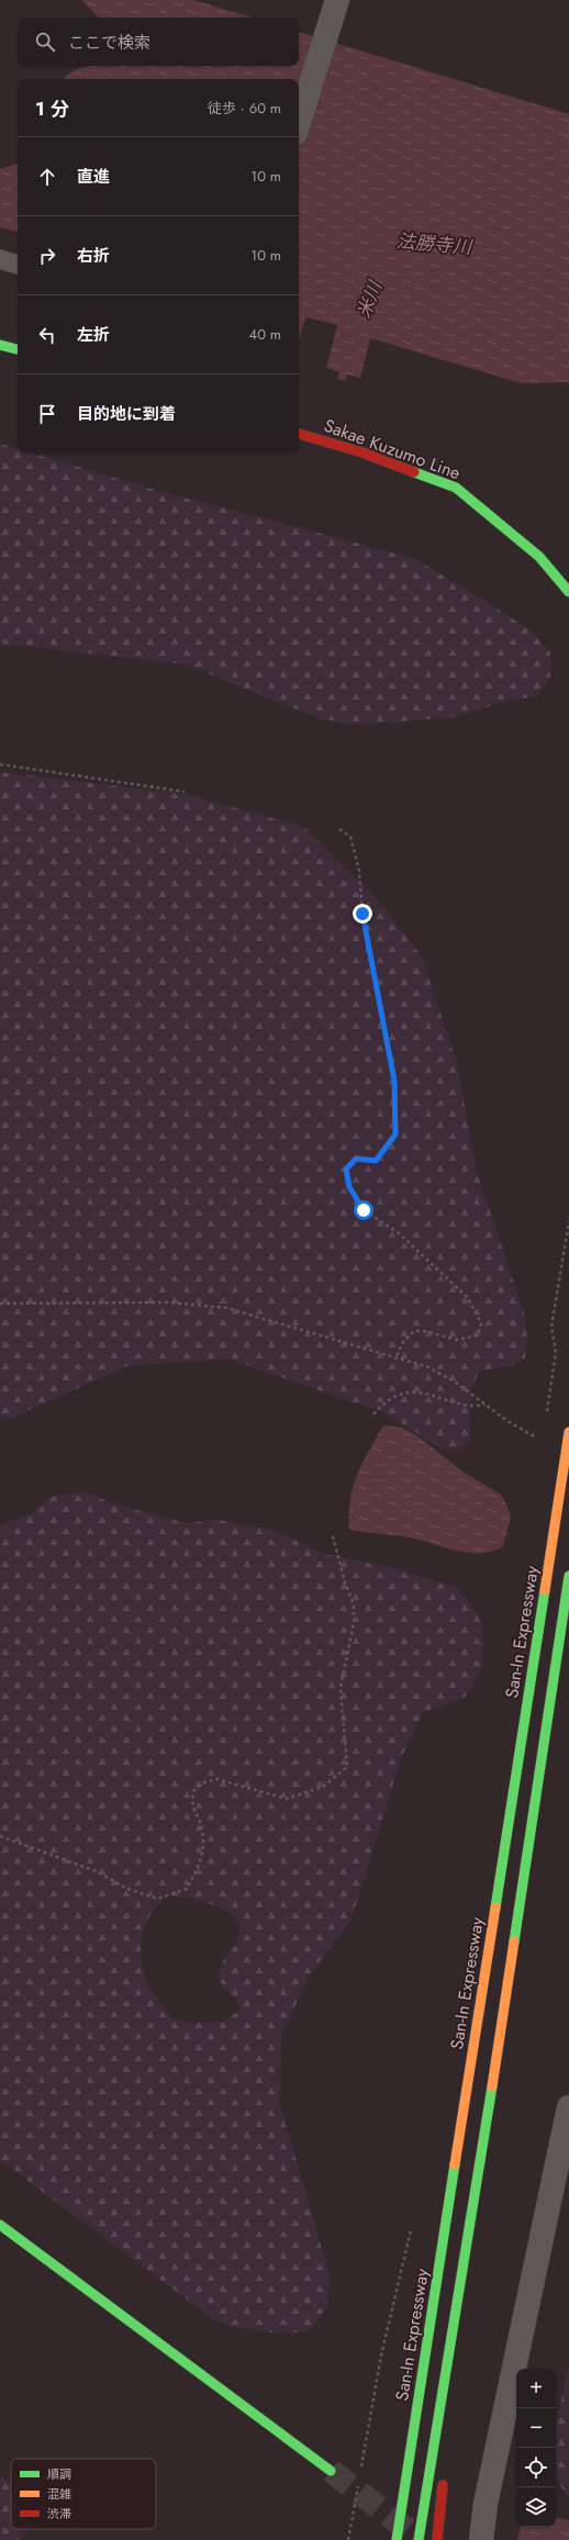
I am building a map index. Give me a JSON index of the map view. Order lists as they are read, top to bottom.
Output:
{
  "streets": {
    "main road": ["Sakae Kuzumo Line", "San-In Expressway"]
  },
  "water": ["法勝寺川", "米川"],
  "legend": ["順調", "混雑", "渋滞"],
  "page": {
    "search": "ここで検索",
    "heading": ["1 分", "徒歩 · 60 m"],
    "list": [
      ["直進", "10 m"],
      ["右折", "10 m"],
      ["左折", "40 m"],
      "目的地に到着"
    ],
    "map_buttons": ["+", "−"]
  }
}
